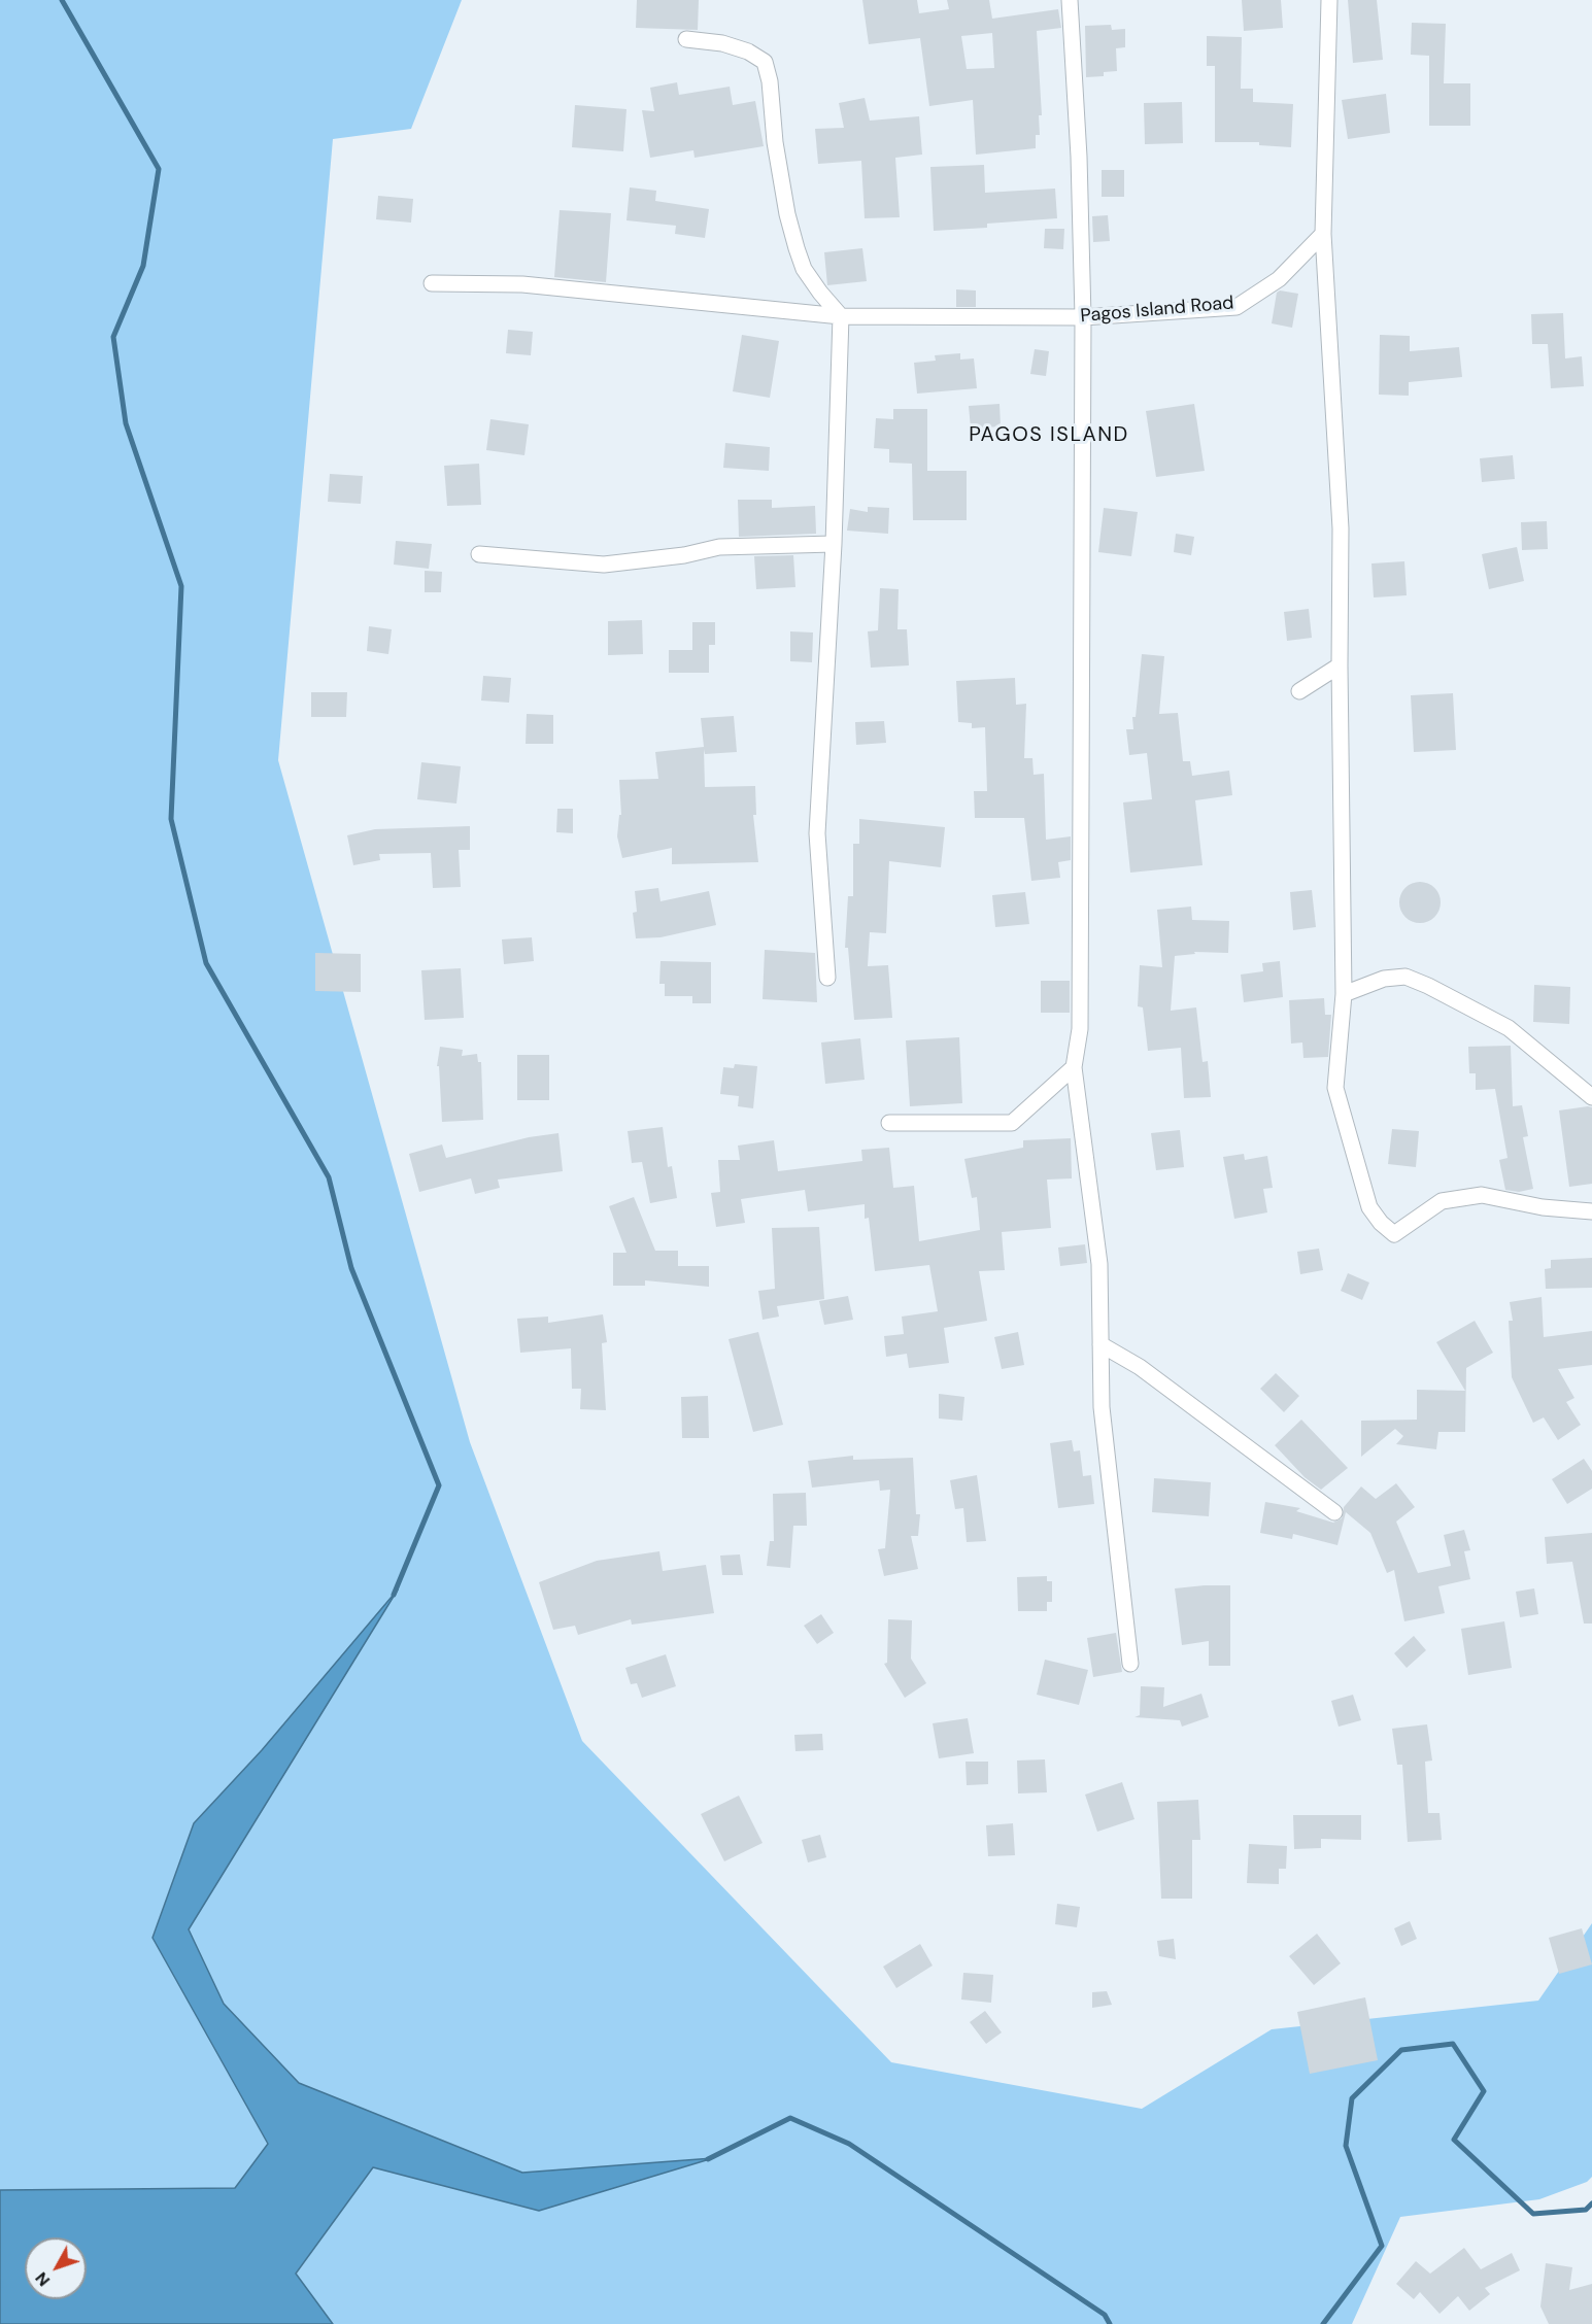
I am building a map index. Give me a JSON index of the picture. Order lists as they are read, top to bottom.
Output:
{
  "streets": {
    "street": ["Pagos Island Road"]
  },
  "districts": ["PAGOS ISLAND"],
  "north": "bottom left"
}
